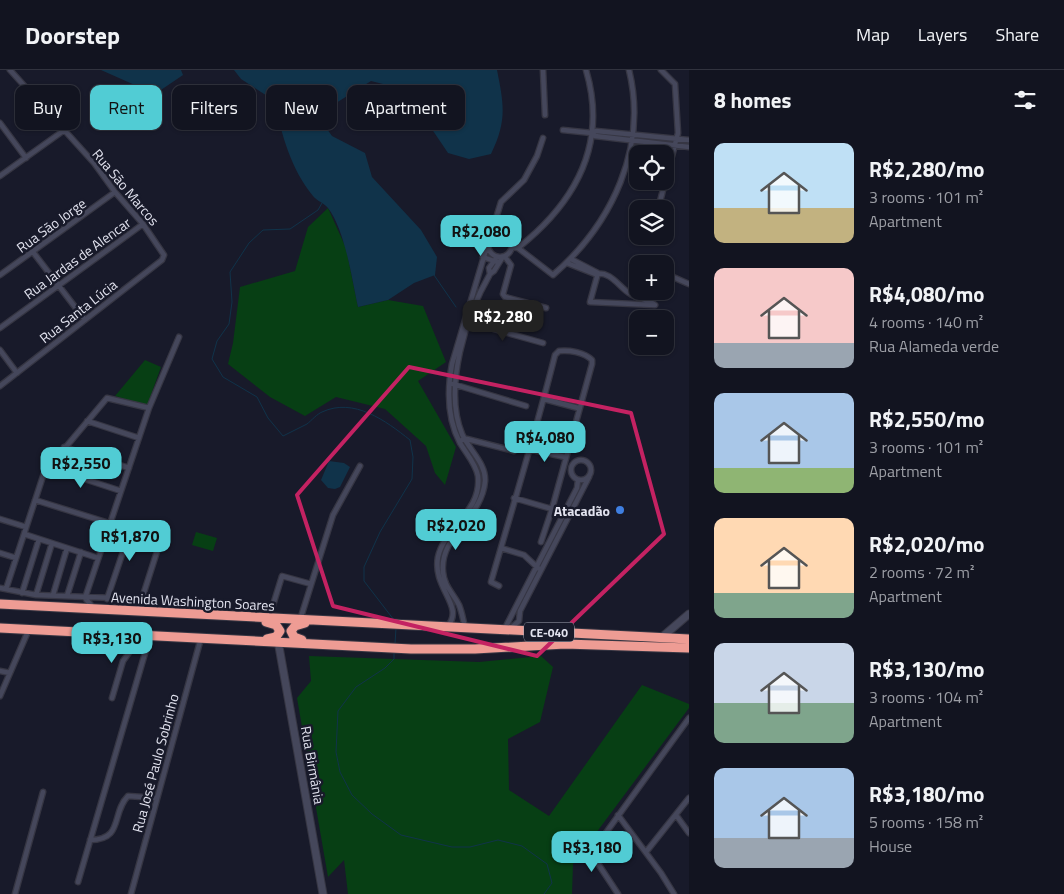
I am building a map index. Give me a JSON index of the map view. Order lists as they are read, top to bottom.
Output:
{
  "streets": {
    "highway": ["Avenida Washington Soares", "CE-040"],
    "street": [
      "Rua São Marcos",
      "Rua São Jorge",
      "Rua Jardas de Alencar",
      "Rua Santa Lúcia",
      "Rua José Paulo Sobrinho",
      "Rua Birmânia"
    ]
  },
  "crossings": [
    ["Rua São Marcos", "Rua São Jorge"],
    ["Rua São Marcos", "Rua Jardas de Alencar"],
    ["Rua São Marcos", "Rua Santa Lúcia"],
    ["Avenida Washington Soares", "CE-040"],
    ["CE-040", "Rua José Paulo Sobrinho"],
    ["CE-040", "Rua Birmânia"]
  ],
  "places": ["Atacadão"],
  "page": {
    "header": "Doorstep",
    "nav": ["Map", "Layers", "Share"],
    "heading": "8 homes",
    "chip": [
      "Buy",
      "Rent",
      "Filters",
      "New",
      "Apartment"
    ],
    "list": [
      {
        "name": "R$2,280/mo",
        "note": "3 rooms · 101 m² · Apartment"
      },
      {
        "name": "R$4,080/mo",
        "note": "4 rooms · 140 m² · Rua Alameda verde"
      },
      {
        "name": "R$2,550/mo",
        "note": "3 rooms · 101 m² · Apartment"
      },
      {
        "name": "R$2,020/mo",
        "note": "2 rooms · 72 m² · Apartment"
      },
      {
        "name": "R$3,130/mo",
        "note": "3 rooms · 104 m² · Apartment"
      },
      {
        "name": "R$3,180/mo",
        "note": "5 rooms · 158 m² · House"
      }
    ],
    "map_buttons": ["+", "−"],
    "price": [
      "R$2,080",
      "R$2,280",
      "R$4,080",
      "R$2,550",
      "R$2,020",
      "R$1,870",
      "R$3,130",
      "R$3,180"
    ]
  }
}
